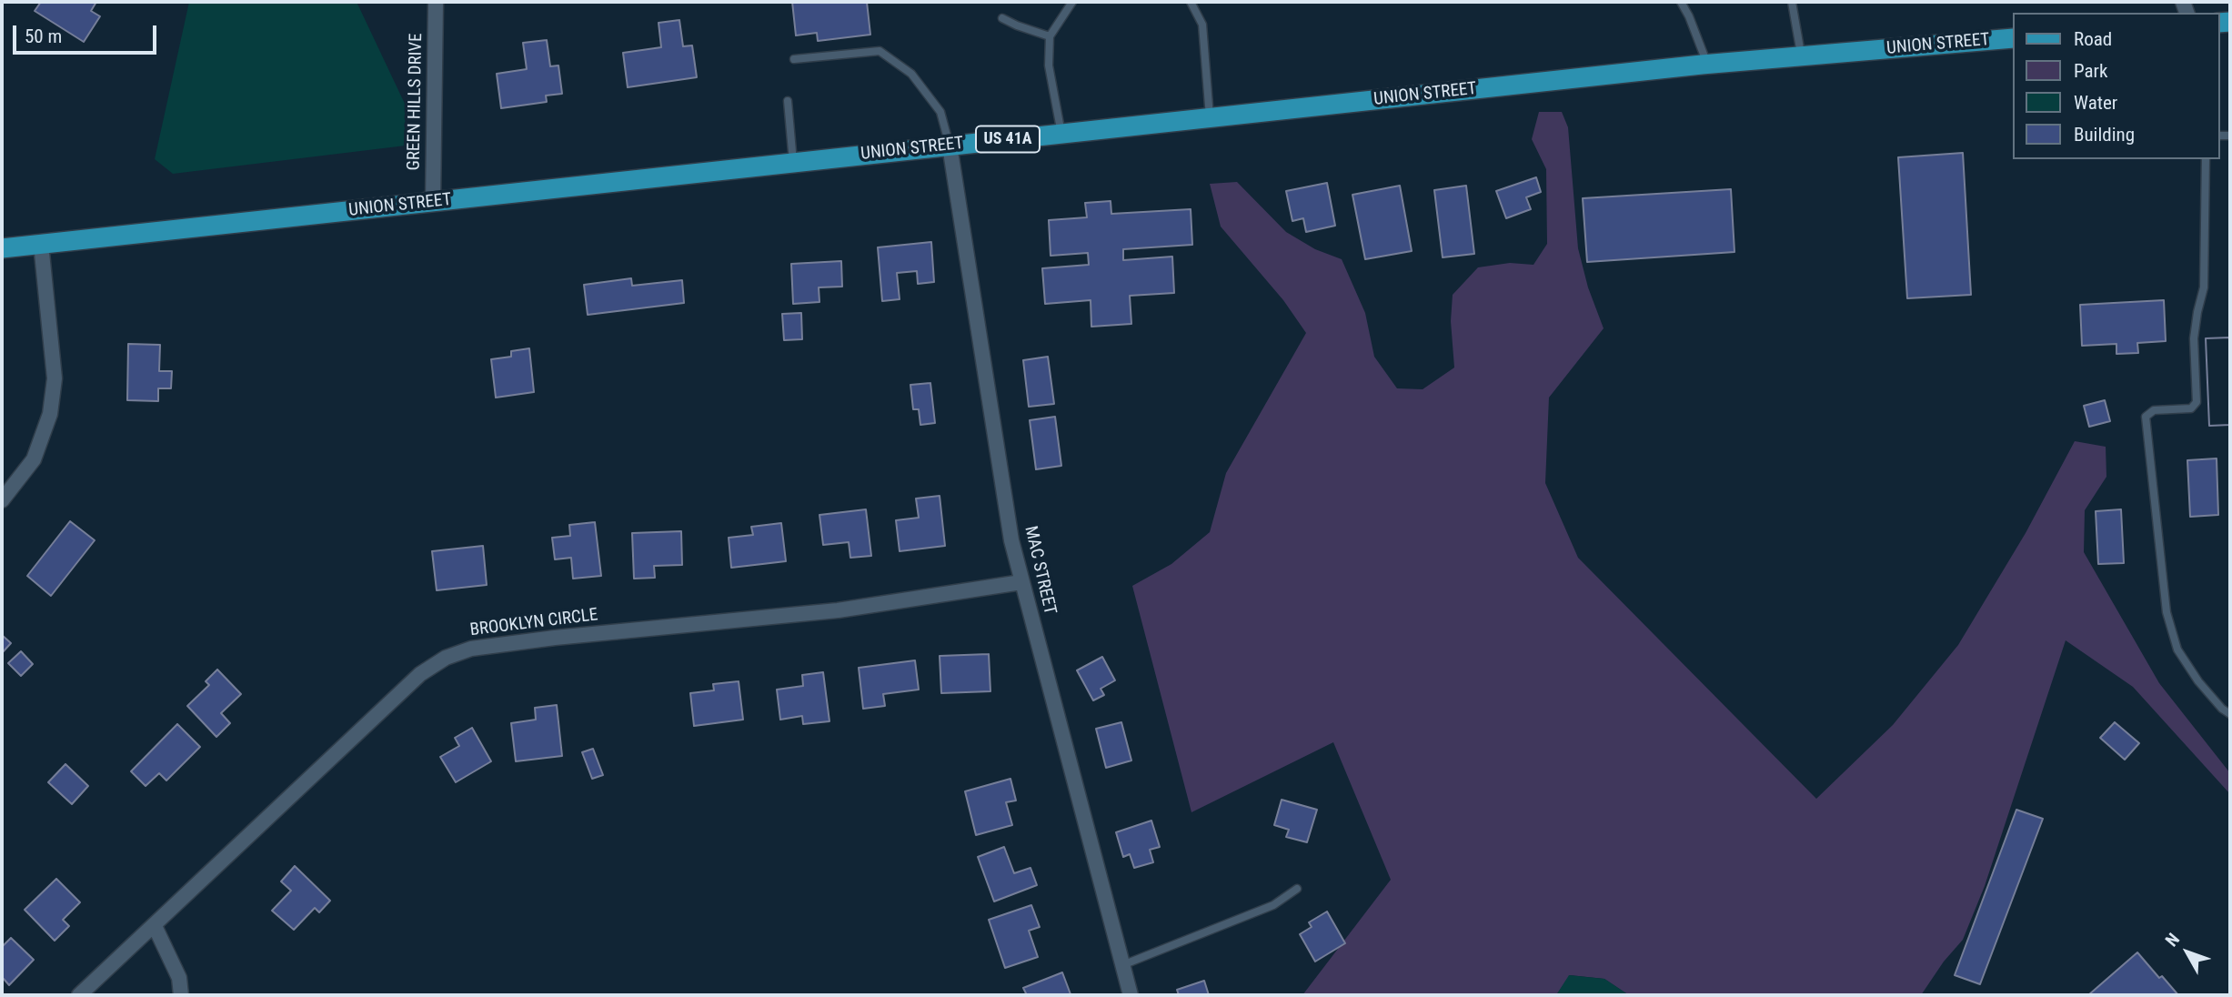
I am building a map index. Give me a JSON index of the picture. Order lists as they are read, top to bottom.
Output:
{
  "streets": {
    "main road": ["UNION STREET", "US 41A"],
    "street": ["GREEN HILLS DRIVE", "MAC STREET", "BROOKLYN CIRCLE"]
  },
  "crossings": [
    ["UNION STREET", "GREEN HILLS DRIVE"],
    ["UNION STREET", "MAC STREET"],
    ["MAC STREET", "BROOKLYN CIRCLE"]
  ],
  "legend": [
    "Road",
    "Park",
    "Water",
    "Building"
  ],
  "scale_bar": "50 m",
  "north": "top left"
}
